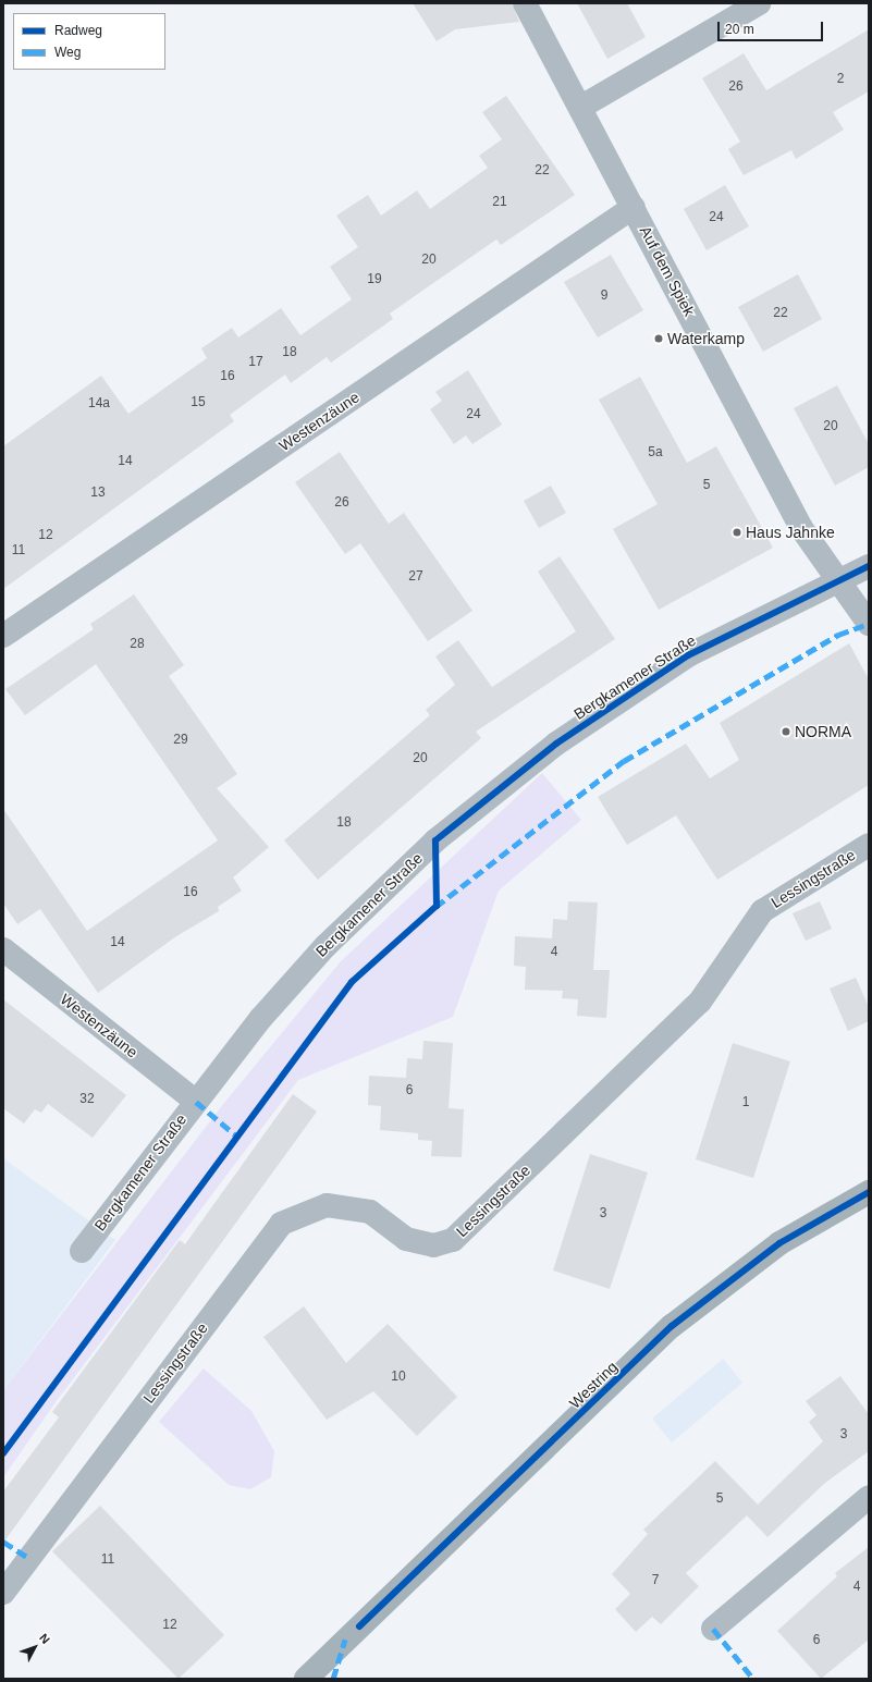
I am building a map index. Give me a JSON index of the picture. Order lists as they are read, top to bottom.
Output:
{
  "streets": {
    "main road": ["Westring"],
    "street": [
      "Auf dem Spiek",
      "Westenzäune",
      "Bergkamener Straße",
      "Lessingstraße"
    ]
  },
  "crossings": [
    ["Auf dem Spiek", "Westenzäune"],
    ["Auf dem Spiek", "Bergkamener Straße"],
    ["Westenzäune", "Bergkamener Straße"]
  ],
  "places": ["Waterkamp", "Haus Jahnke", "NORMA"],
  "house_numbers": [
    "2",
    "26",
    "22",
    "21",
    "24",
    "20",
    "19",
    "9",
    "22",
    "18",
    "17",
    "16",
    "15",
    "14a",
    "24",
    "20",
    "5a",
    "14",
    "5",
    "13",
    "26",
    "12",
    "11",
    "27",
    "28",
    "29",
    "20",
    "18",
    "16",
    "14",
    "4",
    "6",
    "32",
    "1",
    "3",
    "10",
    "3",
    "5",
    "11",
    "7",
    "4",
    "12",
    "6"
  ],
  "legend": ["Radweg", "Weg"],
  "scale_bar": "20 m",
  "north": "top right"
}
